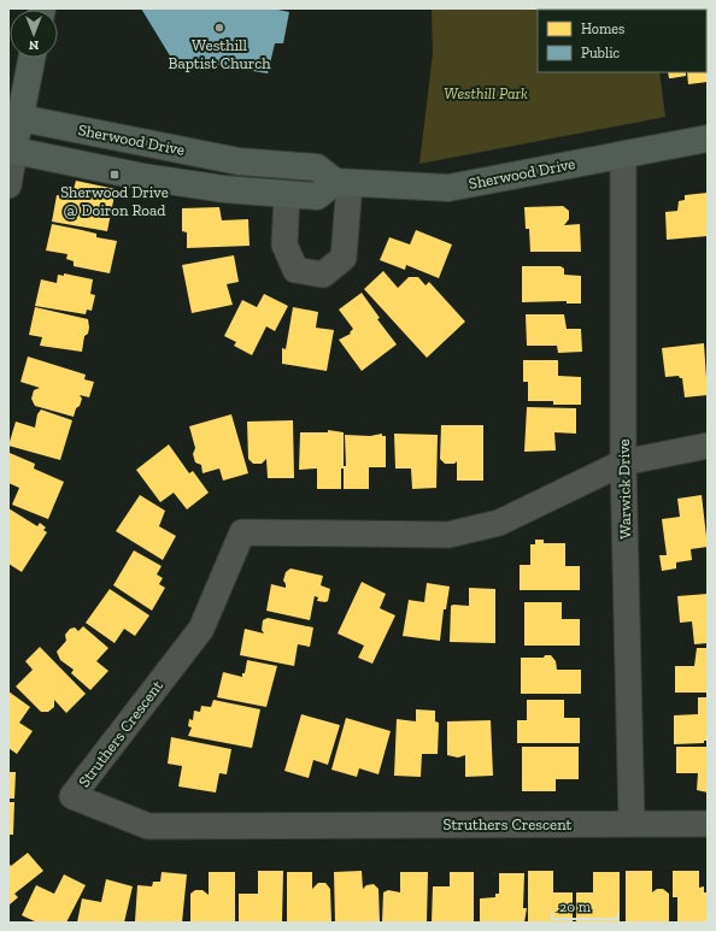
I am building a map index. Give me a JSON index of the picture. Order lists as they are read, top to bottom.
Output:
{
  "streets": {
    "street": ["Sherwood Drive", "Warwick Drive", "Struthers Crescent"]
  },
  "crossings": [
    ["Sherwood Drive", "Warwick Drive"],
    ["Warwick Drive", "Struthers Crescent"]
  ],
  "parks": ["Westhill Park"],
  "places": {
    "other": ["Westhill Baptist Church"],
    "transit": ["Sherwood Drive @ Doiron Road"]
  },
  "legend": ["Homes", "Public"],
  "scale_bar": "20 m",
  "north": "bottom"
}
